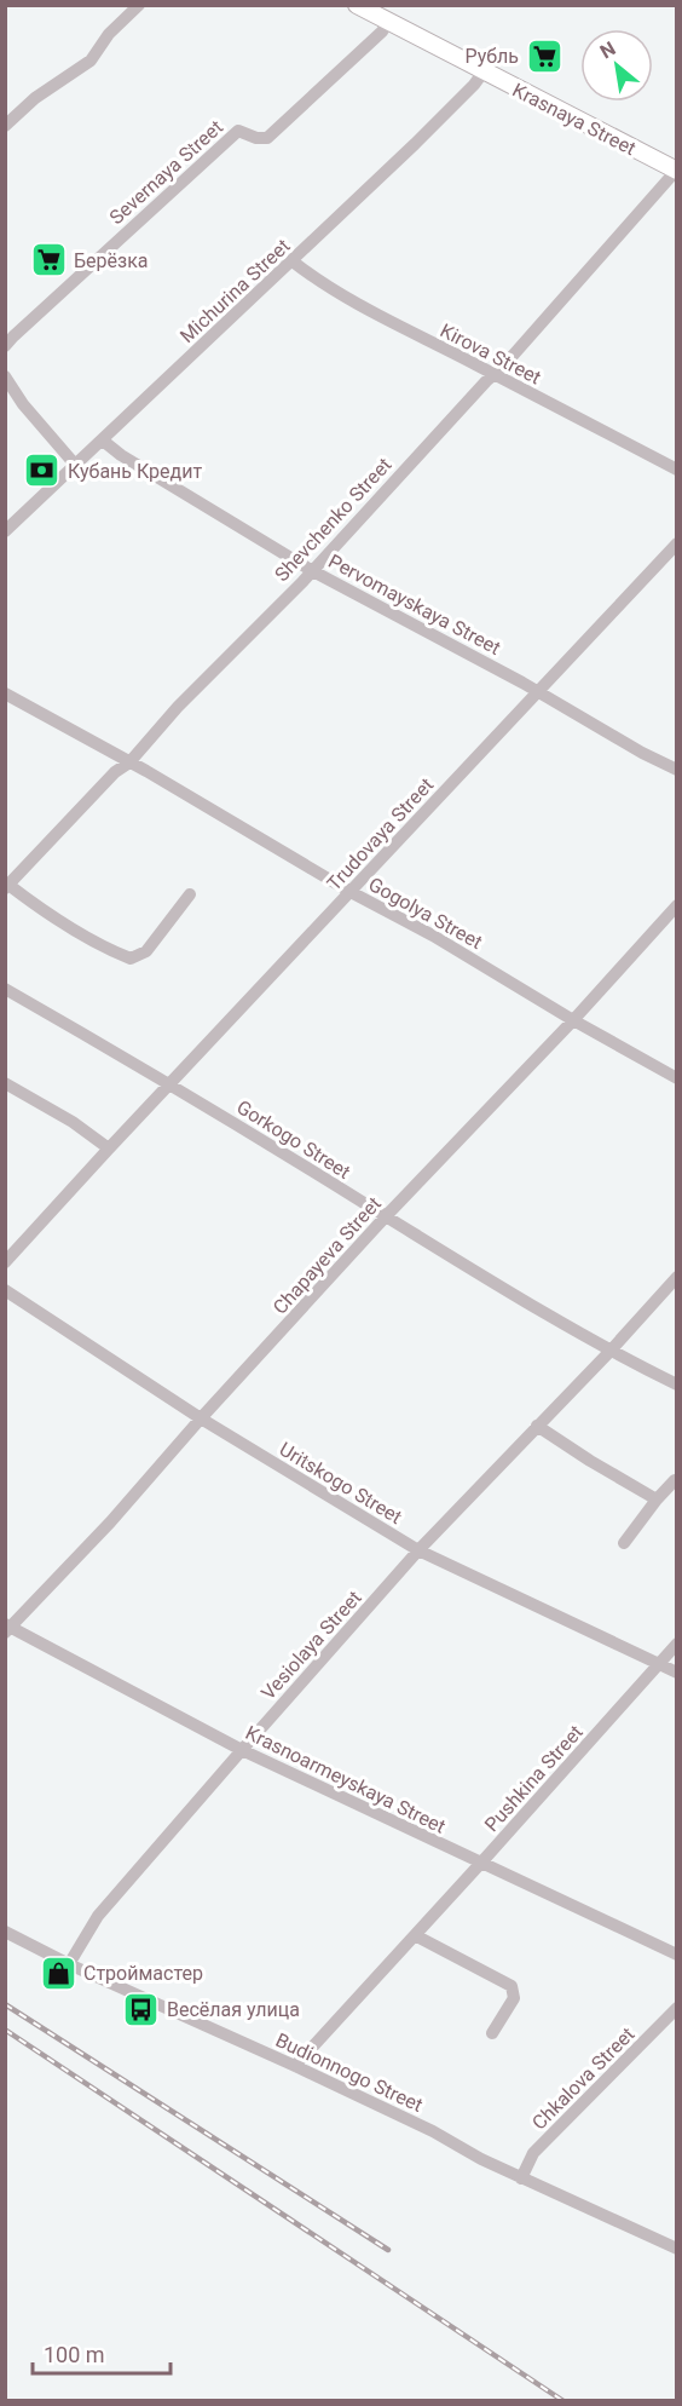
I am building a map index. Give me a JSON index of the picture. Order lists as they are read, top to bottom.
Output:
{
  "streets": {
    "main road": ["Krasnaya Street"],
    "street": [
      "Severnaya Street",
      "Michurina Street",
      "Kirova Street",
      "Shevchenko Street",
      "Pervomayskaya Street",
      "Trudovaya Street",
      "Gogolya Street",
      "Gorkogo Street",
      "Chapayeva Street",
      "Uritskogo Street",
      "Vesiolaya Street",
      "Pushkina Street",
      "Krasnoarmeyskaya Street",
      "Budionnogo Street",
      "Chkalova Street"
    ]
  },
  "crossings": [
    ["Krasnaya Street", "Severnaya Street"],
    ["Krasnaya Street", "Michurina Street"],
    ["Krasnaya Street", "Shevchenko Street"],
    ["Michurina Street", "Kirova Street"],
    ["Michurina Street", "Pervomayskaya Street"],
    ["Kirova Street", "Shevchenko Street"],
    ["Shevchenko Street", "Pervomayskaya Street"],
    ["Shevchenko Street", "Gogolya Street"],
    ["Pervomayskaya Street", "Trudovaya Street"],
    ["Trudovaya Street", "Gogolya Street"],
    ["Trudovaya Street", "Gorkogo Street"],
    ["Gogolya Street", "Chapayeva Street"],
    ["Gorkogo Street", "Chapayeva Street"],
    ["Gorkogo Street", "Vesiolaya Street"],
    ["Chapayeva Street", "Uritskogo Street"],
    ["Chapayeva Street", "Krasnoarmeyskaya Street"],
    ["Uritskogo Street", "Vesiolaya Street"],
    ["Uritskogo Street", "Pushkina Street"],
    ["Vesiolaya Street", "Krasnoarmeyskaya Street"],
    ["Vesiolaya Street", "Budionnogo Street"],
    ["Pushkina Street", "Krasnoarmeyskaya Street"],
    ["Pushkina Street", "Budionnogo Street"],
    ["Budionnogo Street", "Chkalova Street"]
  ],
  "places": {
    "supermarket": ["Рубль", "Берёзка"],
    "bank": ["Кубань Кредит"],
    "shop": ["Строймастер"],
    "bus stop": ["Весёлая улица"]
  },
  "scale_bar": "100 m",
  "north": "top left"
}
